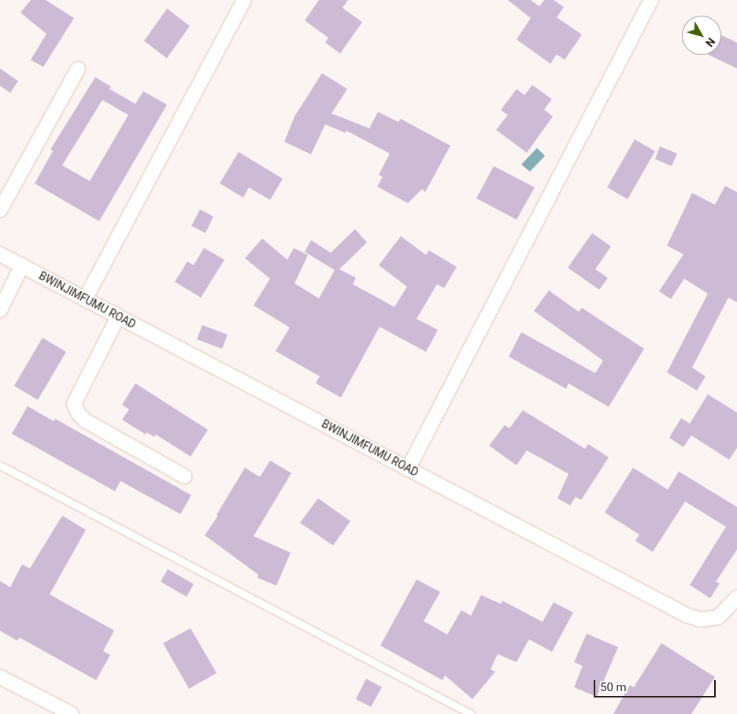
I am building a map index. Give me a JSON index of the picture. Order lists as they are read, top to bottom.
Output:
{
  "streets": {
    "street": ["BWINJIMFUMU ROAD"]
  },
  "scale_bar": "50 m",
  "north": "bottom right"
}
